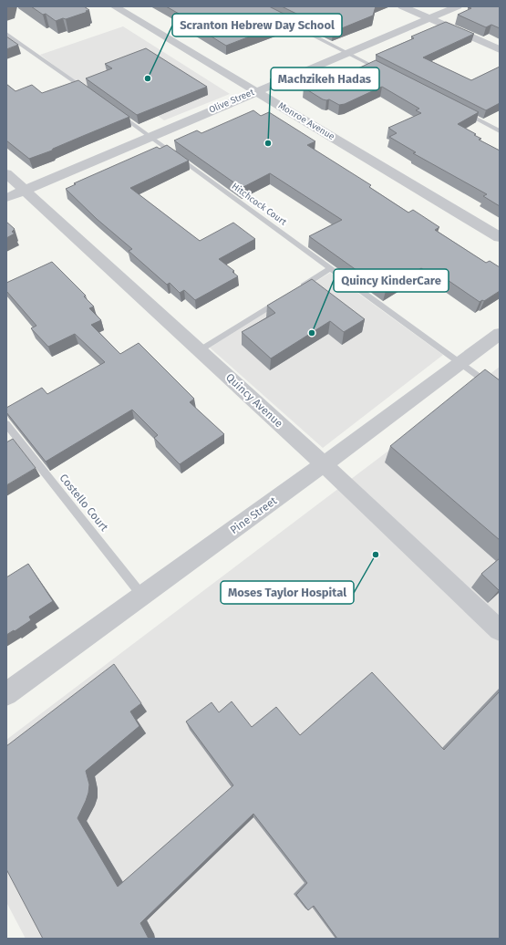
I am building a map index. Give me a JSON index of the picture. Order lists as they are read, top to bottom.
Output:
{
  "streets": {
    "street": [
      "Olive Street",
      "Monroe Avenue",
      "Quincy Avenue",
      "Pine Street"
    ],
    "lane": ["Hitchcock Court", "Costello Court"]
  },
  "crossings": [
    ["Olive Street", "Monroe Avenue"],
    ["Olive Street", "Hitchcock Court"],
    ["Olive Street", "Quincy Avenue"],
    ["Hitchcock Court", "Pine Street"],
    ["Quincy Avenue", "Pine Street"],
    ["Costello Court", "Pine Street"]
  ],
  "places": [
    "Scranton Hebrew Day School",
    "Machzikeh Hadas",
    "Quincy KinderCare",
    "Moses Taylor Hospital"
  ]
}
